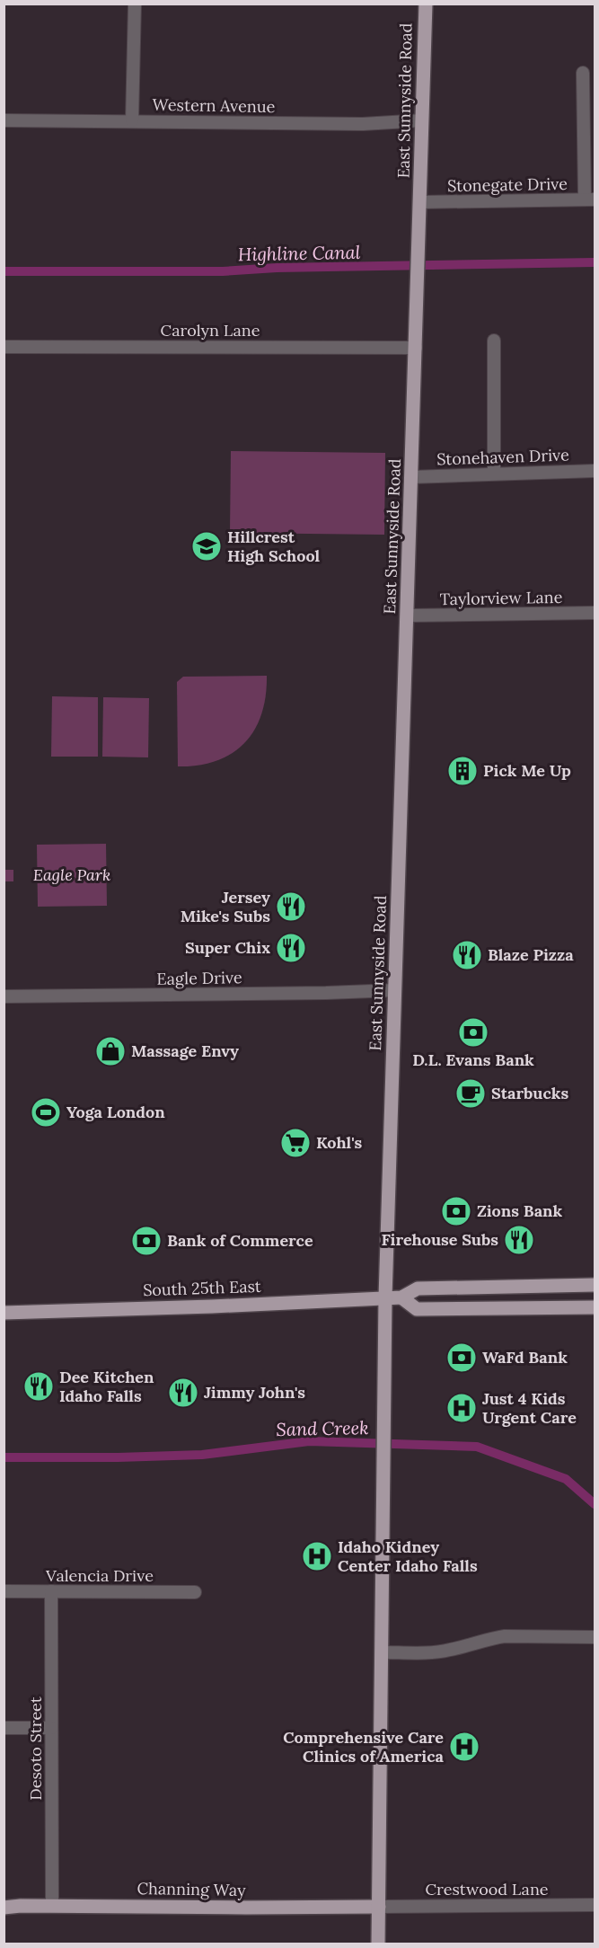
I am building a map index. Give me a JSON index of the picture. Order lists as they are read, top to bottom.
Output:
{
  "streets": {
    "main road": ["East Sunnyside Road", "South 25th East", "Channing Way"],
    "street": [
      "Western Avenue",
      "Stonegate Drive",
      "Carolyn Lane",
      "Stonehaven Drive",
      "Taylorview Lane",
      "Eagle Drive",
      "Valencia Drive",
      "Desoto Street",
      "Crestwood Lane"
    ]
  },
  "crossings": [
    ["East Sunnyside Road", "Western Avenue"],
    ["East Sunnyside Road", "Stonegate Drive"],
    ["East Sunnyside Road", "Carolyn Lane"],
    ["East Sunnyside Road", "Stonehaven Drive"],
    ["East Sunnyside Road", "Taylorview Lane"],
    ["East Sunnyside Road", "Eagle Drive"],
    ["East Sunnyside Road", "South 25th East"],
    ["East Sunnyside Road", "Channing Way"],
    ["East Sunnyside Road", "Crestwood Lane"],
    ["Valencia Drive", "Desoto Street"],
    ["Desoto Street", "Channing Way"],
    ["Channing Way", "Crestwood Lane"]
  ],
  "water": ["Highline Canal", "Sand Creek"],
  "parks": ["Eagle Park"],
  "places": {
    "school or university": ["Hillcrest High School"],
    "building": ["Pick Me Up"],
    "restaurant": [
      "Jersey Mike's Subs",
      "Super Chix",
      "Blaze Pizza",
      "Firehouse Subs",
      "Dee Kitchen Idaho Falls",
      "Jimmy John's"
    ],
    "bank": [
      "D.L. Evans Bank",
      "Zions Bank",
      "Bank of Commerce",
      "WaFd Bank"
    ],
    "shop": ["Massage Envy"],
    "cafe": ["Starbucks"],
    "sports": ["Yoga London"],
    "supermarket": ["Kohl's"],
    "hospital": ["Just 4 Kids Urgent Care", "Idaho Kidney Center Idaho Falls", "Comprehensive Care Clinics of America"]
  }
}
